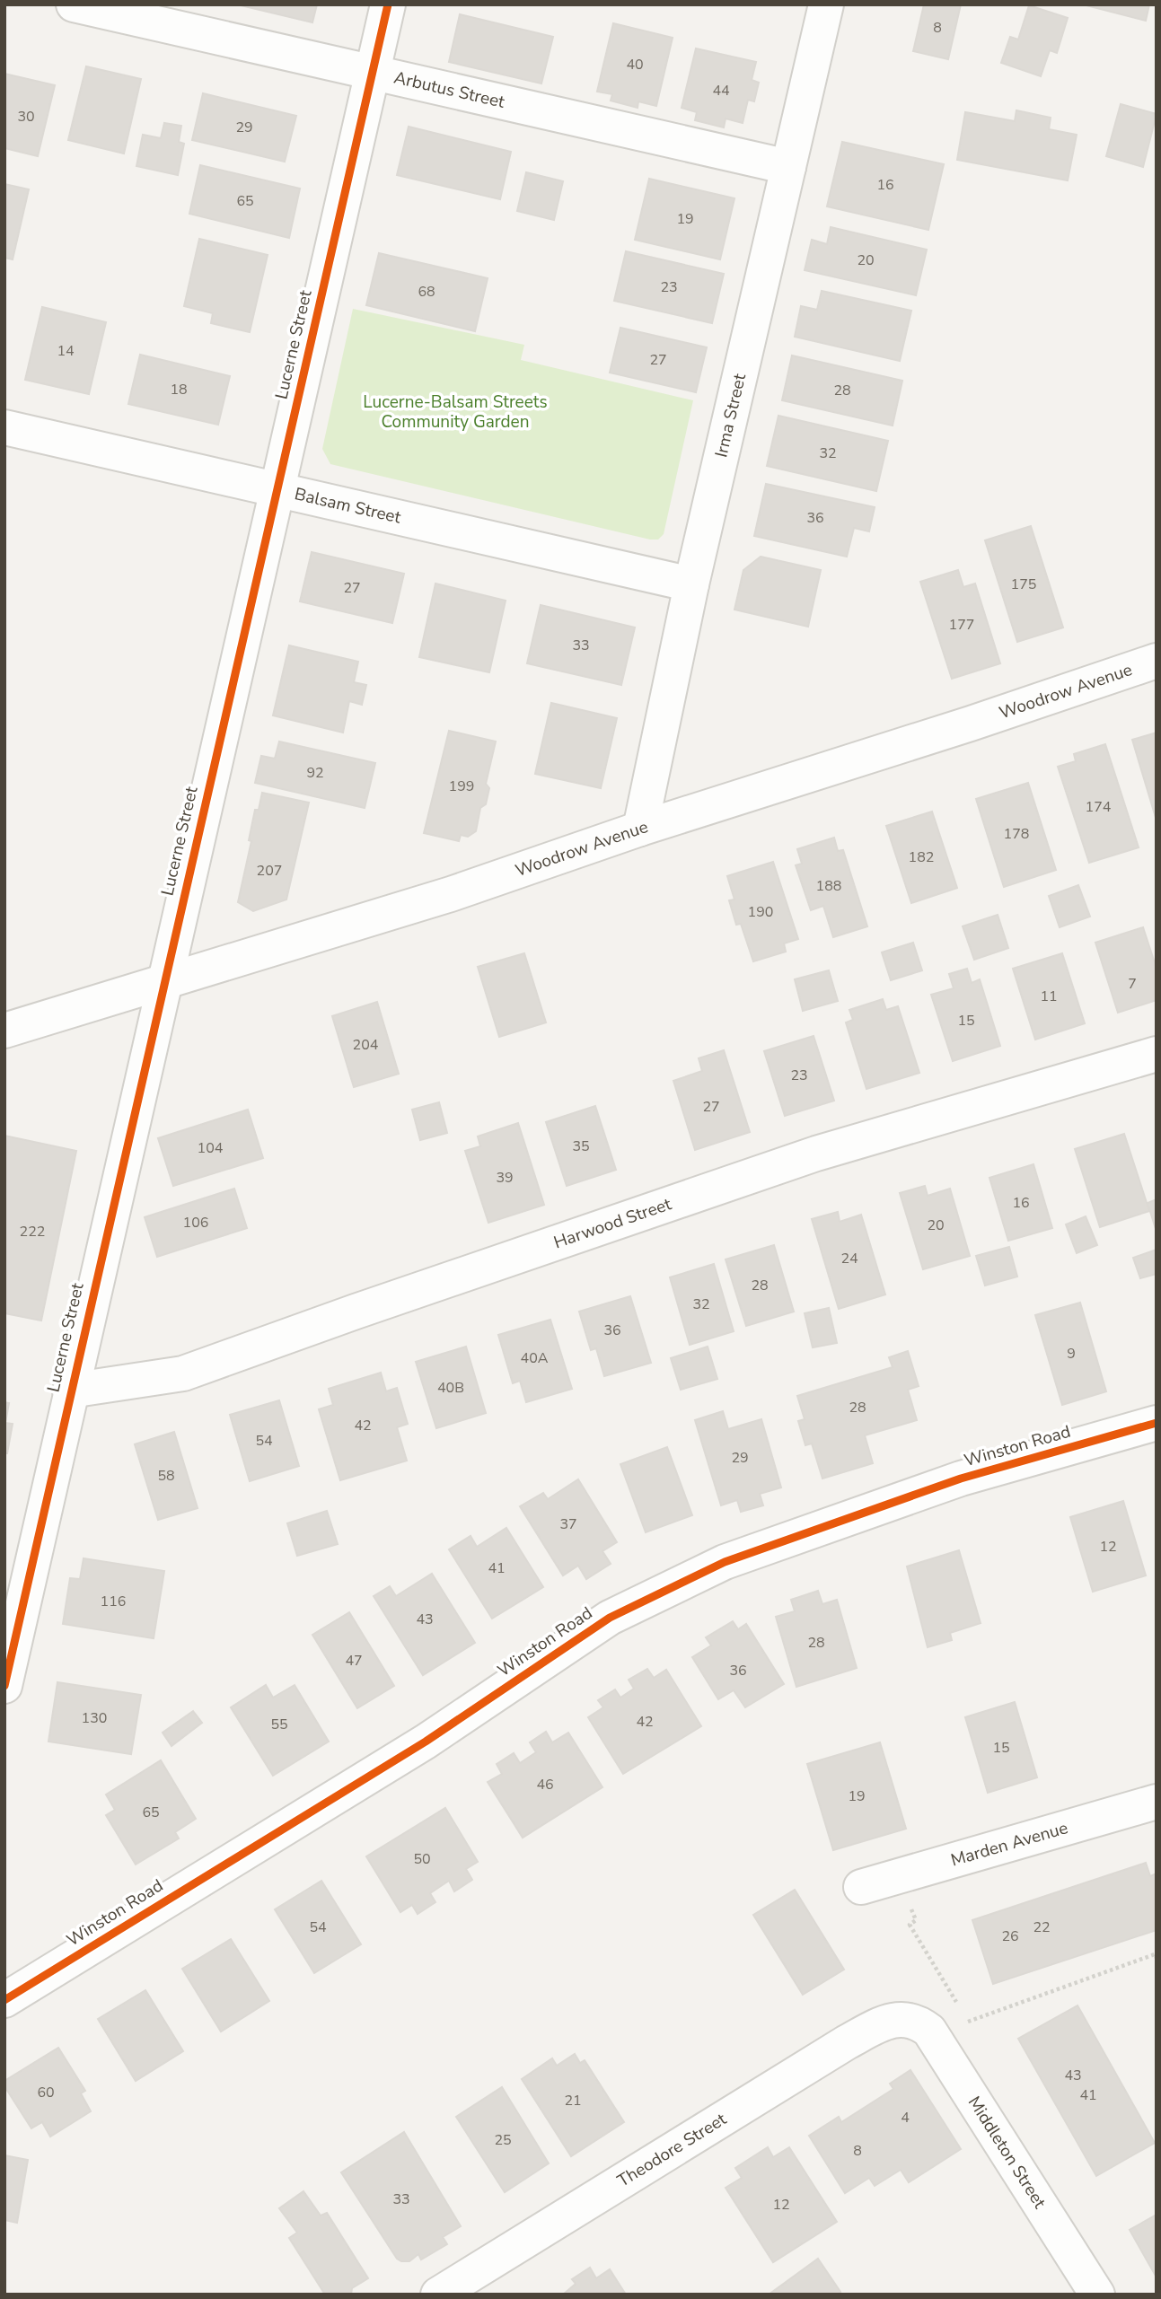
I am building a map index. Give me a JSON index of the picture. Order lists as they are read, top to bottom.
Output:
{
  "streets": {
    "street": [
      "Arbutus Street",
      "Lucerne Street",
      "Irma Street",
      "Balsam Street",
      "Woodrow Avenue",
      "Harwood Street",
      "Winston Road",
      "Marden Avenue",
      "Theodore Street",
      "Middleton Street"
    ]
  },
  "crossings": [
    ["Arbutus Street", "Lucerne Street"],
    ["Arbutus Street", "Irma Street"],
    ["Lucerne Street", "Balsam Street"],
    ["Lucerne Street", "Woodrow Avenue"],
    ["Lucerne Street", "Harwood Street"],
    ["Irma Street", "Balsam Street"],
    ["Irma Street", "Woodrow Avenue"],
    ["Theodore Street", "Middleton Street"]
  ],
  "parks": ["Lucerne-Balsam Streets Community Garden"],
  "house_numbers": [
    "8",
    "40",
    "44",
    "30",
    "29",
    "16",
    "65",
    "19",
    "20",
    "23",
    "68",
    "14",
    "27",
    "18",
    "28",
    "32",
    "36",
    "175",
    "27",
    "177",
    "33",
    "92",
    "199",
    "174",
    "178",
    "182",
    "207",
    "188",
    "190",
    "7",
    "11",
    "15",
    "204",
    "23",
    "27",
    "35",
    "104",
    "39",
    "16",
    "106",
    "20",
    "222",
    "24",
    "28",
    "32",
    "36",
    "9",
    "40A",
    "40B",
    "28",
    "42",
    "54",
    "29",
    "58",
    "37",
    "12",
    "41",
    "116",
    "43",
    "28",
    "47",
    "36",
    "130",
    "42",
    "55",
    "15",
    "46",
    "19",
    "65",
    "50",
    "54",
    "22",
    "26",
    "43",
    "60",
    "41",
    "21",
    "4",
    "25",
    "8",
    "33",
    "12"
  ]
}
